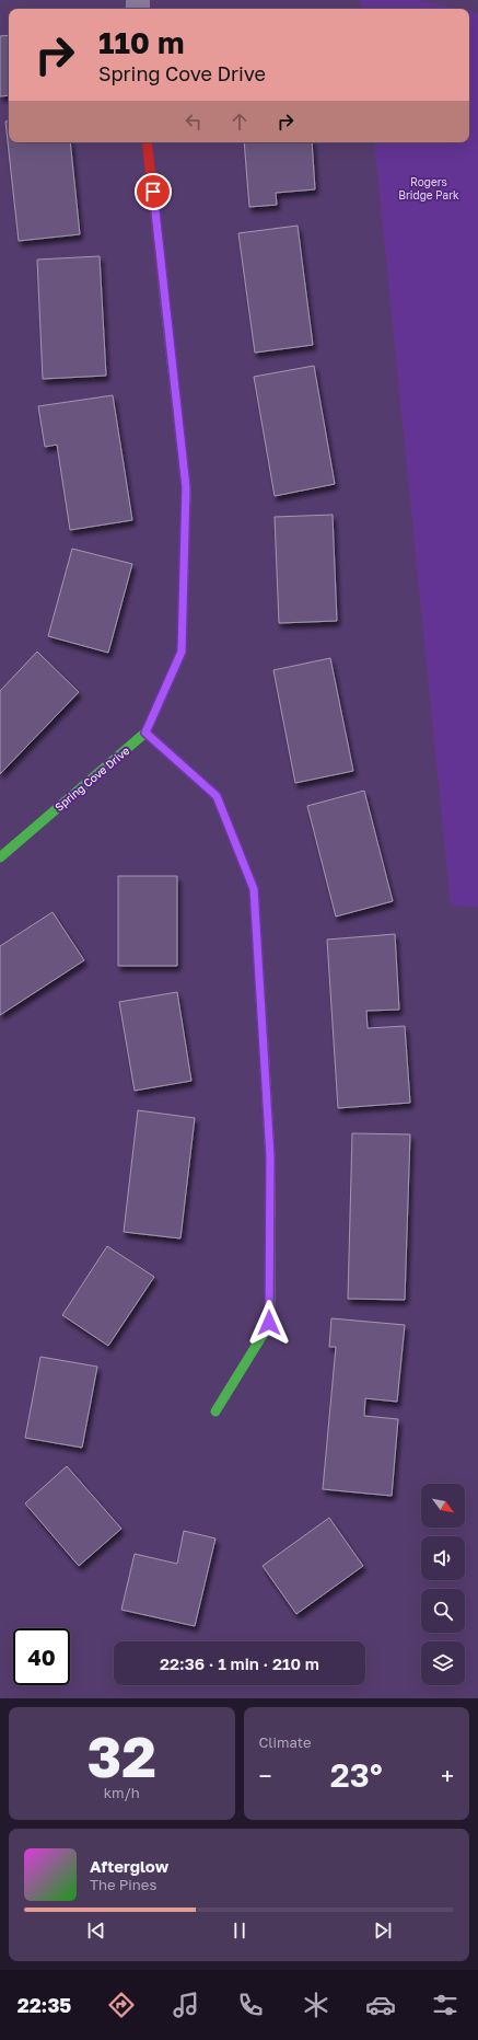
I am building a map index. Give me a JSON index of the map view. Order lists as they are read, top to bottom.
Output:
{
  "streets": {
    "street": ["Spring Cove Drive"]
  },
  "parks": ["Rogers Bridge Park"],
  "north": "bottom right",
  "page": {
    "turn": ["110 m", "Spring Cove Drive"],
    "limit": "40",
    "trip": "22:36 · 1 min · 210 m",
    "tile": [
      ["32", "km/h"],
      "Climate"
    ],
    "heat": ["−", "23°", "+"],
    "song": ["Afterglow", "The Pines"],
    "tabs": "22:35"
  }
}
